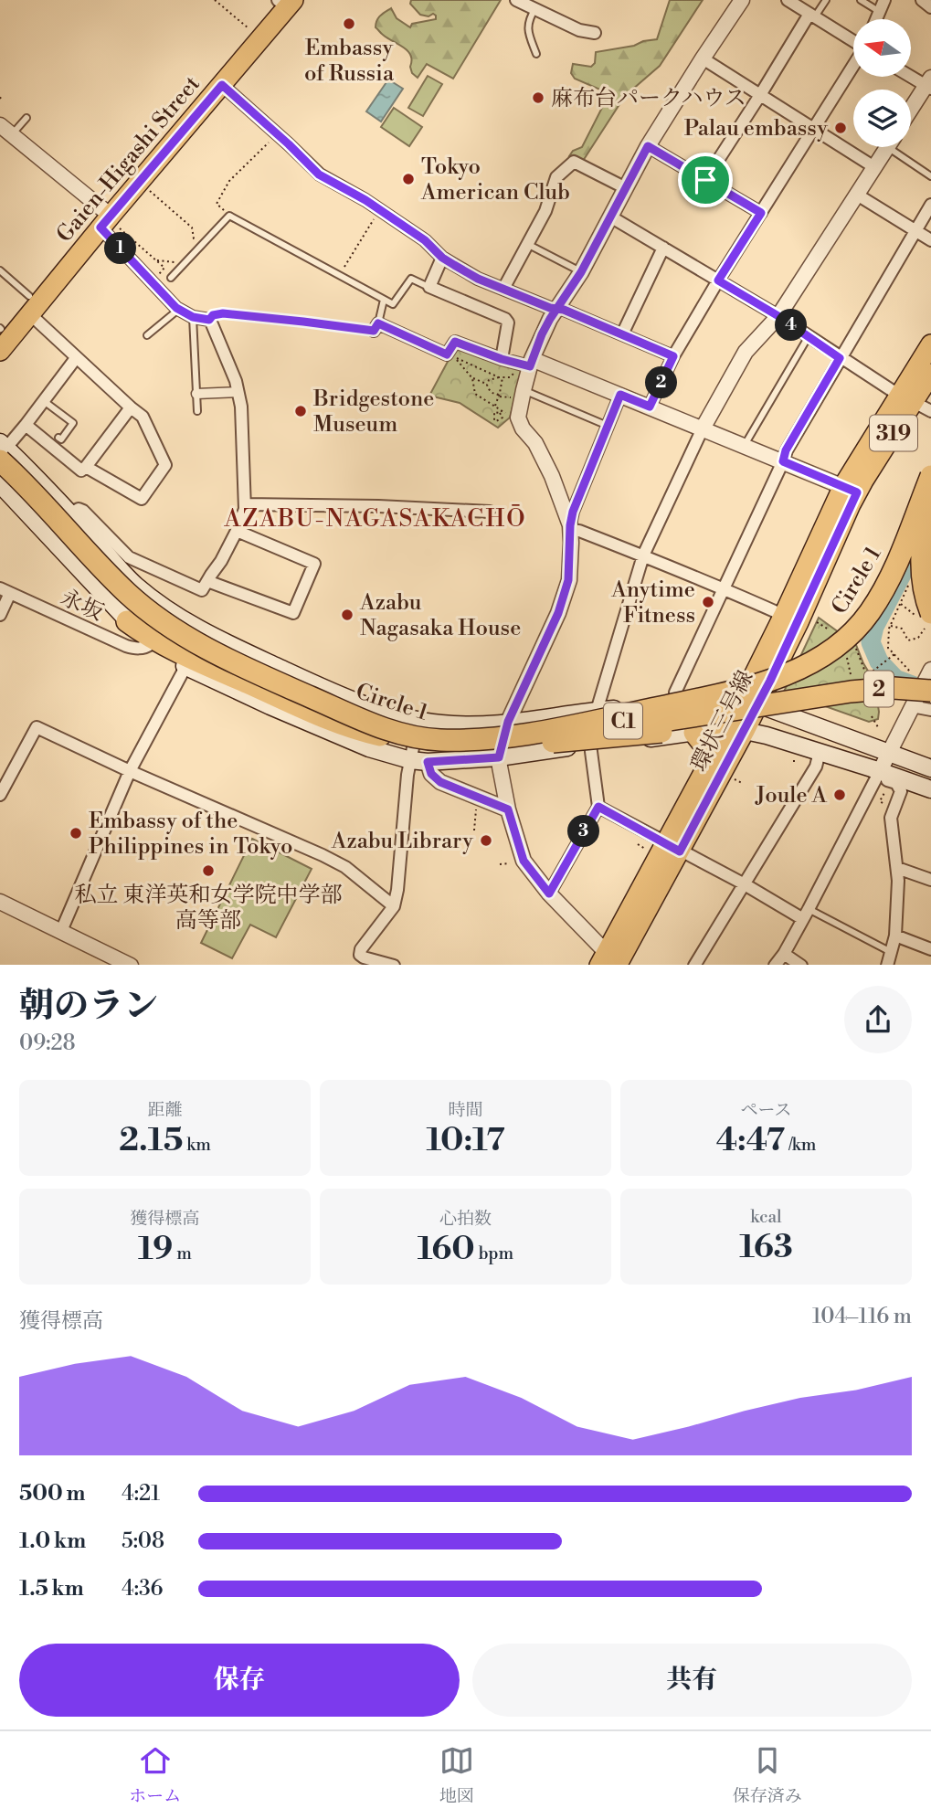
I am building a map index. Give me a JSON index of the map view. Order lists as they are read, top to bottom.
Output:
{
  "streets": {
    "highway": ["Circle 1", "2", "C1"],
    "main road": ["Gaien-Higashi Street", "319", "環状三号線"],
    "street": ["永坂"]
  },
  "crossings": [
    ["319", "環状三号線"],
    ["Circle 1", "2"]
  ],
  "districts": ["AZABU-NAGASAKACHŌ"],
  "places": [
    "Embassy of Russia",
    "麻布台パークハウス",
    "Palau embassy",
    "Tokyo American Club",
    "Bridgestone Museum",
    "Anytime Fitness",
    "Azabu Nagasaka House",
    "Joule A",
    "Embassy of the Philippines in Tokyo",
    "Azabu Library",
    "私立 東洋英和女学院中学部 高等部"
  ],
  "north": "left",
  "page": {
    "pins": [
      "1",
      "4",
      "2",
      "3"
    ],
    "heading": ["朝のラン", "09:28"],
    "stats": [
      ["距離", "2.15 km"],
      ["時間", "10:17"],
      ["ペース", "4:47 /km"],
      ["獲得標高", "19 m"],
      ["心拍数", "160 bpm"],
      ["kcal", "163"]
    ],
    "chart": ["獲得標高", "104–116 m"],
    "list": [
      {
        "name": "500 m",
        "note": "4:21"
      },
      {
        "name": "1.0 km",
        "note": "5:08"
      },
      {
        "name": "1.5 km",
        "note": "4:36"
      }
    ],
    "buttons": ["保存", "共有"],
    "tabs": ["ホーム", "地図", "保存済み"]
  }
}
